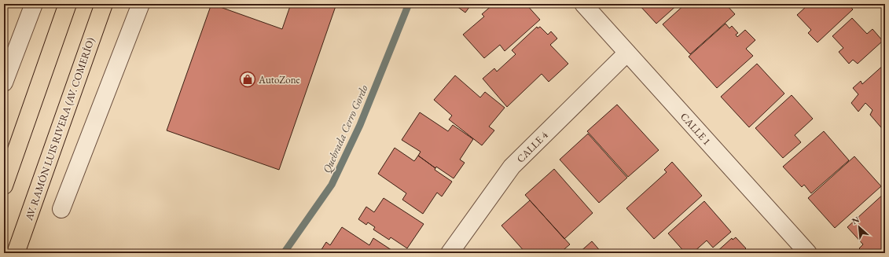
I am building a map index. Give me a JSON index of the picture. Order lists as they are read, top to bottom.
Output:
{
  "streets": {
    "main road": ["AV. RAMÓN LUIS RIVERA (AV. COMERÍO)"],
    "street": ["CALLE 1", "CALLE 4"]
  },
  "crossings": [
    ["CALLE 1", "CALLE 4"]
  ],
  "water": ["Quebrada Cerro Gordo"],
  "places": {
    "shop": ["AutoZone"]
  },
  "north": "top left"
}
